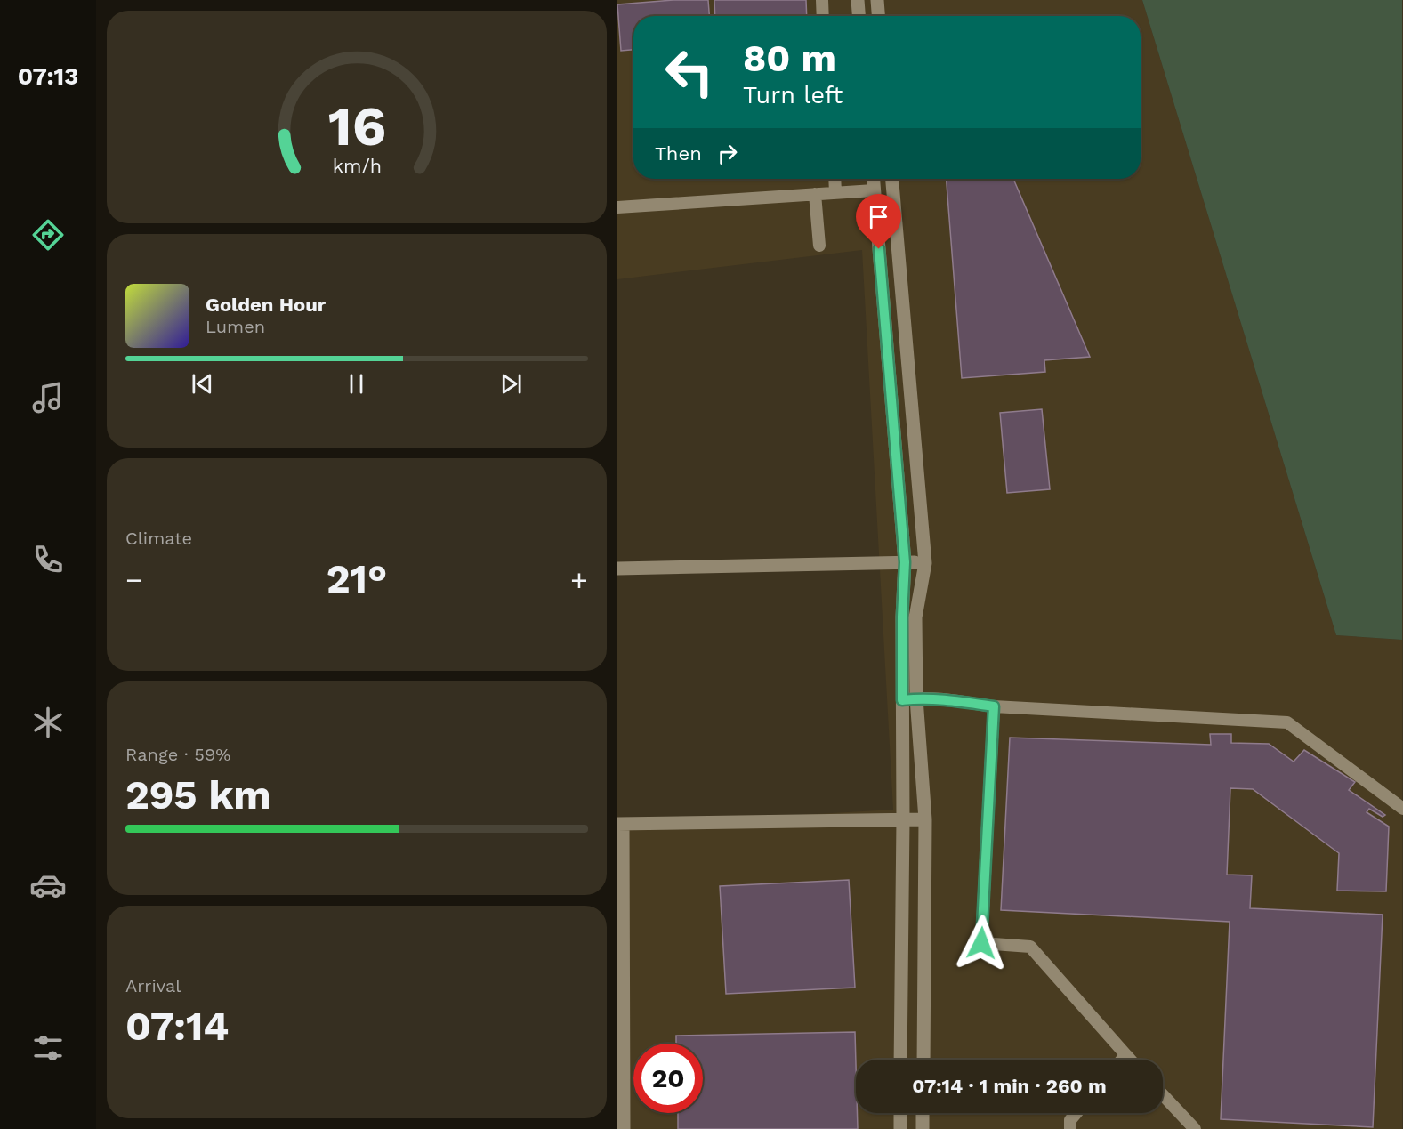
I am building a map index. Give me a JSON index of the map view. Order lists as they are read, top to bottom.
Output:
{
  "page": {
    "tabs": "07:13",
    "turn": ["80 m", "Turn left"],
    "then": "Then",
    "song": ["Golden Hour", "Lumen"],
    "tile": [
      "Climate",
      ["Range · 59%", "295 km"],
      ["Arrival", "07:14"]
    ],
    "heat": ["−", "21°", "+"],
    "limit": "20",
    "trip": "07:14 · 1 min · 260 m",
    "gauge": ["16", "km/h"]
  }
}
